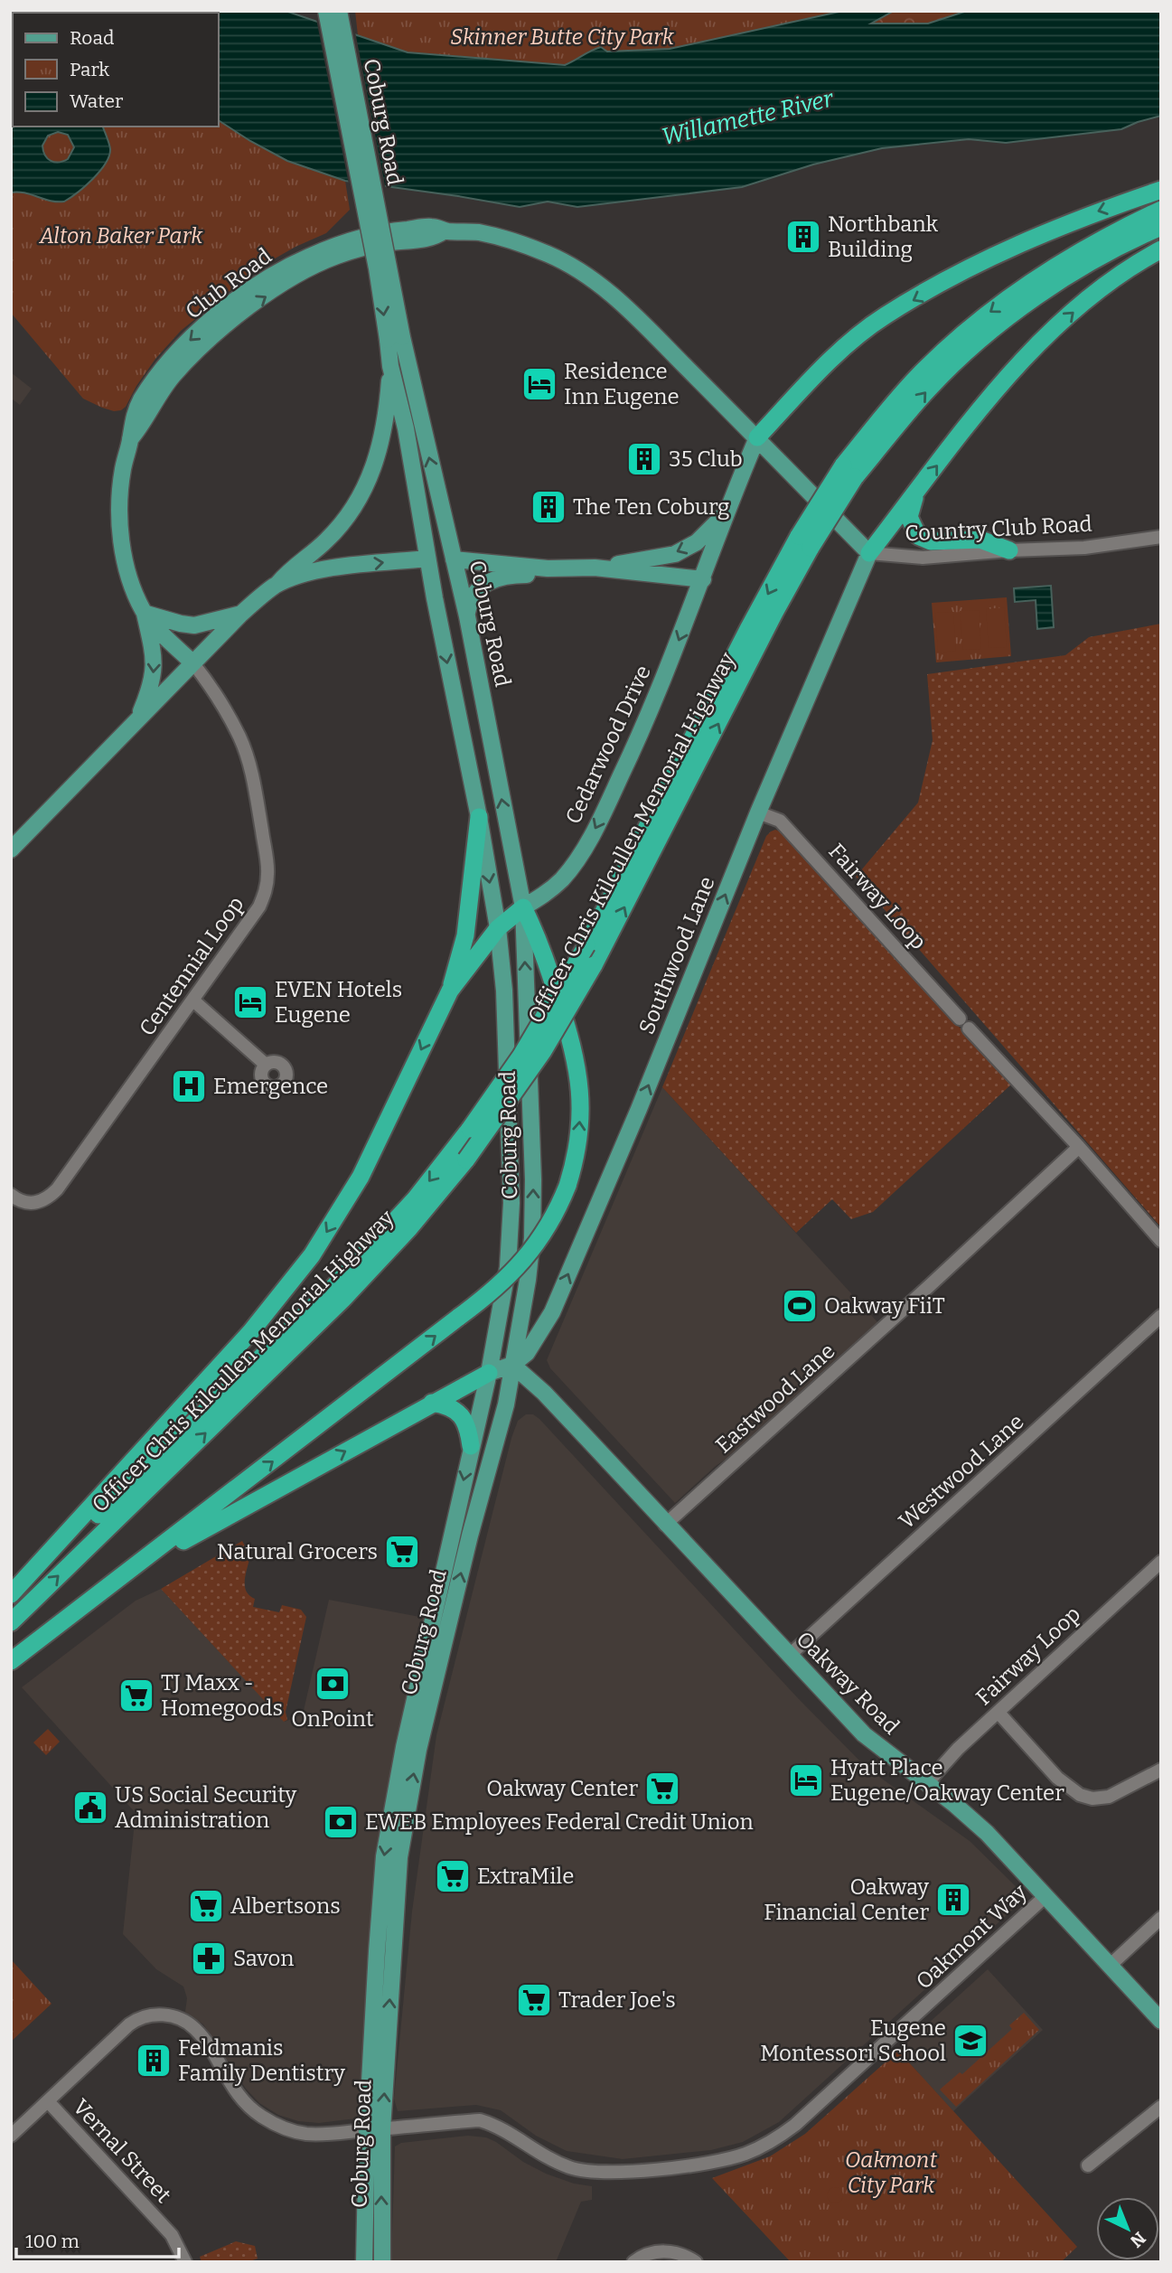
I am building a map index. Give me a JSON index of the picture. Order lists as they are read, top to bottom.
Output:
{
  "streets": {
    "highway": ["Officer Chris Kilcullen Memorial Highway"],
    "main road": [
      "Coburg Road",
      "Club Road",
      "Cedarwood Drive",
      "Southwood Lane",
      "Oakway Road"
    ],
    "street": [
      "Country Club Road",
      "Fairway Loop",
      "Centennial Loop",
      "Eastwood Lane",
      "Westwood Lane",
      "Oakmont Way",
      "Vernal Street"
    ]
  },
  "crossings": [
    ["Coburg Road", "Cedarwood Drive"],
    ["Coburg Road", "Southwood Lane"],
    ["Coburg Road", "Oakway Road"],
    ["Coburg Road", "Oakmont Way"],
    ["Club Road", "Centennial Loop"],
    ["Country Club Road", "Southwood Lane"],
    ["Fairway Loop", "Southwood Lane"],
    ["Fairway Loop", "Oakway Road"],
    ["Southwood Lane", "Oakway Road"],
    ["Eastwood Lane", "Oakway Road"],
    ["Westwood Lane", "Oakway Road"],
    ["Oakway Road", "Oakmont Way"],
    ["Oakmont Way", "Vernal Street"]
  ],
  "one_way": ["Cedarwood Drive", "Southwood Lane"],
  "water": ["Willamette River"],
  "parks": ["Skinner Butte City Park", "Alton Baker Park", "Oakmont City Park"],
  "places": {
    "building": [
      "Northbank Building",
      "35 Club",
      "The Ten Coburg",
      "Oakway Financial Center",
      "Feldmanis Family Dentistry"
    ],
    "hotel": ["Residence Inn Eugene", "EVEN Hotels Eugene", "Hyatt Place Eugene/Oakway Center"],
    "hospital": ["Emergence"],
    "sports": ["Oakway FiiT"],
    "supermarket": [
      "Natural Grocers",
      "TJ Maxx - Homegoods",
      "Oakway Center",
      "ExtraMile",
      "Albertsons",
      "Trader Joe's"
    ],
    "bank": ["OnPoint", "EWEB Employees Federal Credit Union"],
    "public building": ["US Social Security Administration"],
    "pharmacy": ["Savon"],
    "school or university": ["Eugene Montessori School"]
  },
  "legend": ["Road", "Park", "Water"],
  "scale_bar": "100 m",
  "north": "bottom right"
}
